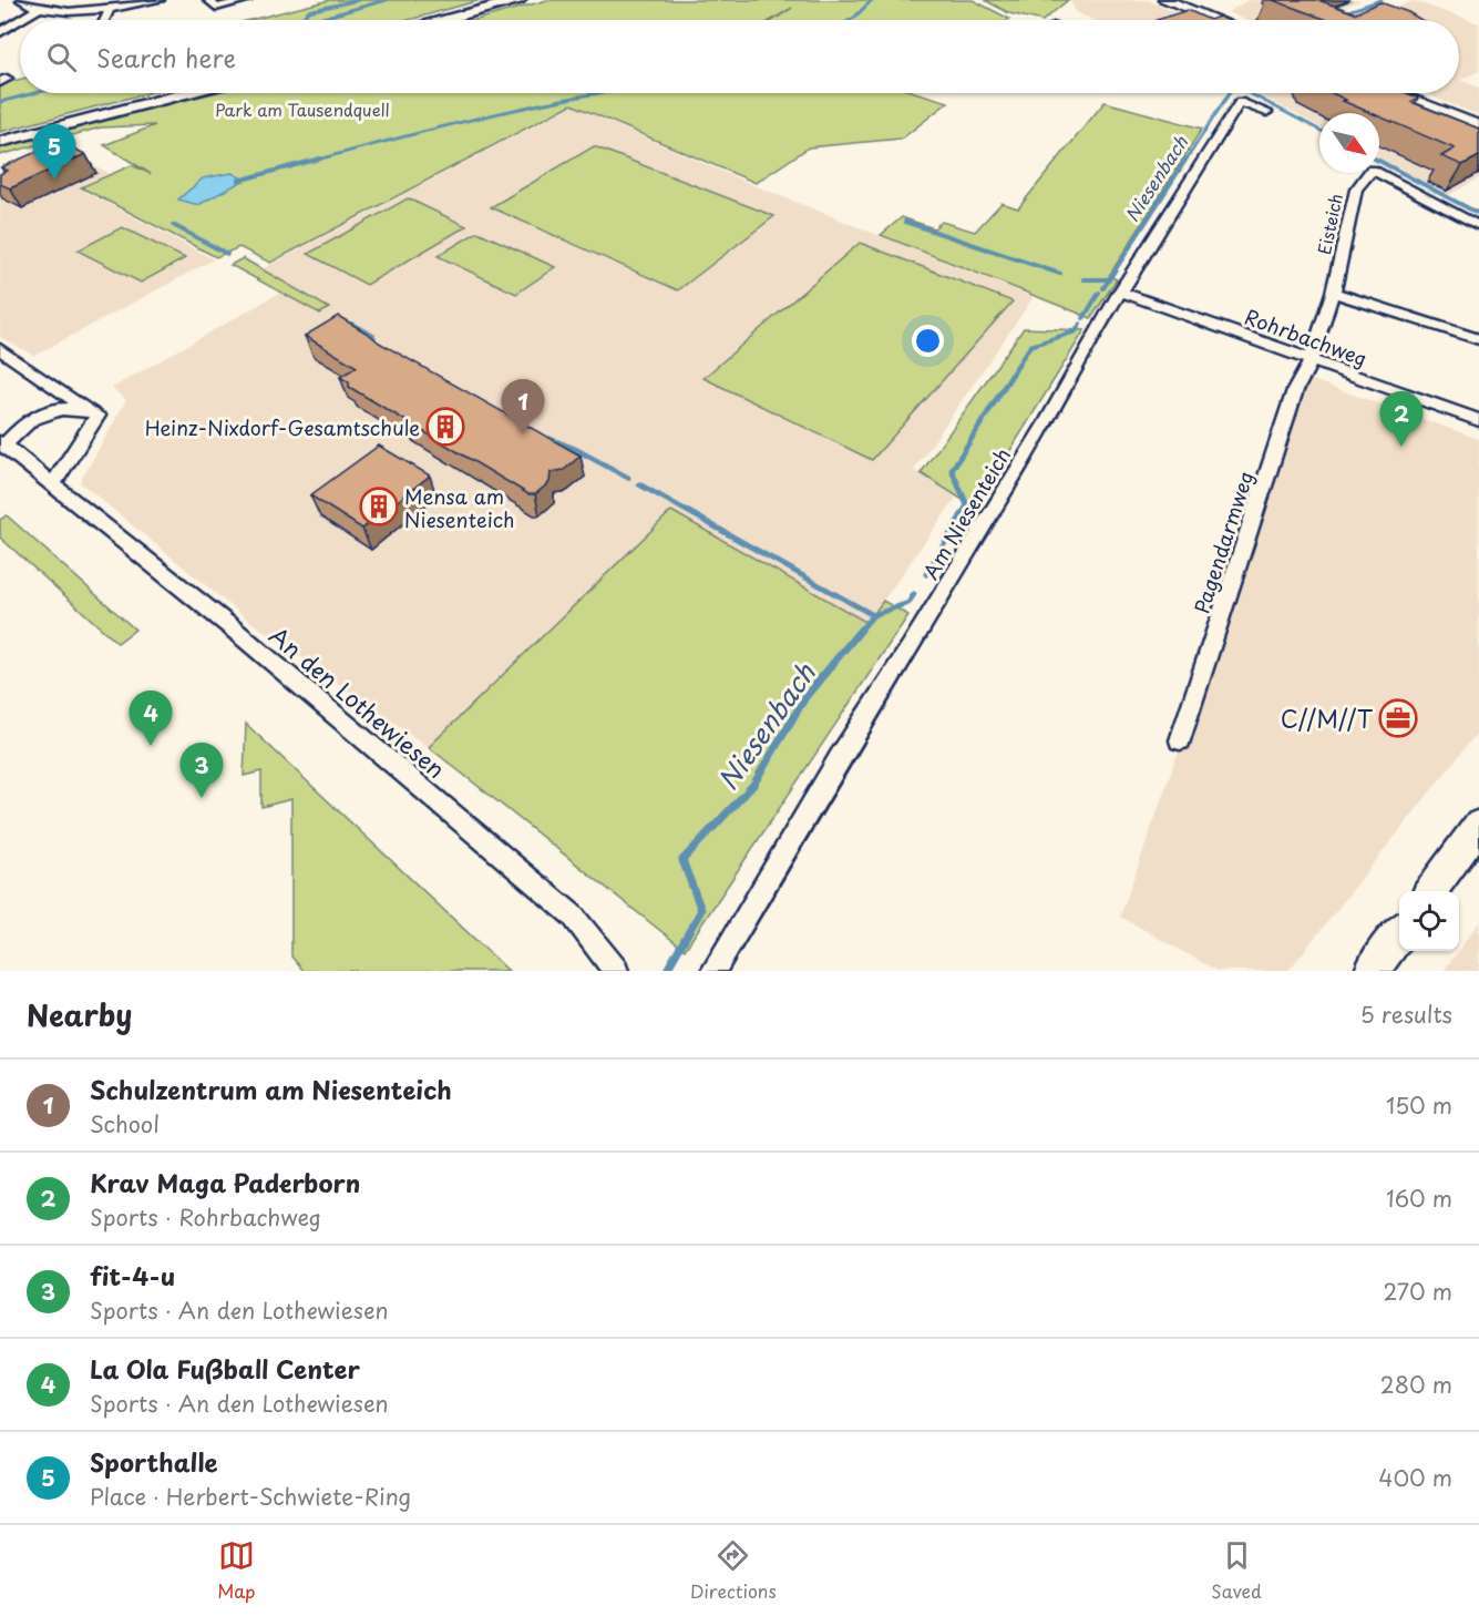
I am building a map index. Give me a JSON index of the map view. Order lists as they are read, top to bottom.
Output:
{
  "streets": {
    "street": [
      "Eisteich",
      "Rohrbachweg",
      "Am Niesenteich",
      "Pagendarmweg",
      "An den Lothewiesen"
    ]
  },
  "crossings": [
    ["Eisteich", "Rohrbachweg"],
    ["Eisteich", "Pagendarmweg"],
    ["Rohrbachweg", "Am Niesenteich"],
    ["Rohrbachweg", "Pagendarmweg"]
  ],
  "water": ["Niesenbach"],
  "parks": ["Park am Tausendquell"],
  "places": {
    "building": ["Heinz-Nixdorf-Gesamtschule", "Mensa am Niesenteich"],
    "office": ["C//M//T"]
  },
  "north": "bottom right",
  "page": {
    "search": "Search here",
    "pins": [
      "5",
      "1",
      "2",
      "4",
      "3"
    ],
    "heading": ["Nearby", "5 results"],
    "list": [
      {
        "mark": "1",
        "name": "Schulzentrum am Niesenteich",
        "note": "School",
        "value": "150 m"
      },
      {
        "mark": "2",
        "name": "Krav Maga Paderborn",
        "note": "Sports · Rohrbachweg",
        "value": "160 m"
      },
      {
        "mark": "3",
        "name": "fit-4-u",
        "note": "Sports · An den Lothewiesen",
        "value": "270 m"
      },
      {
        "mark": "4",
        "name": "La Ola Fußball Center",
        "note": "Sports · An den Lothewiesen",
        "value": "280 m"
      },
      {
        "mark": "5",
        "name": "Sporthalle",
        "note": "Place · Herbert-Schwiete-Ring",
        "value": "400 m"
      }
    ],
    "nav": ["Map", "Directions", "Saved"]
  }
}
